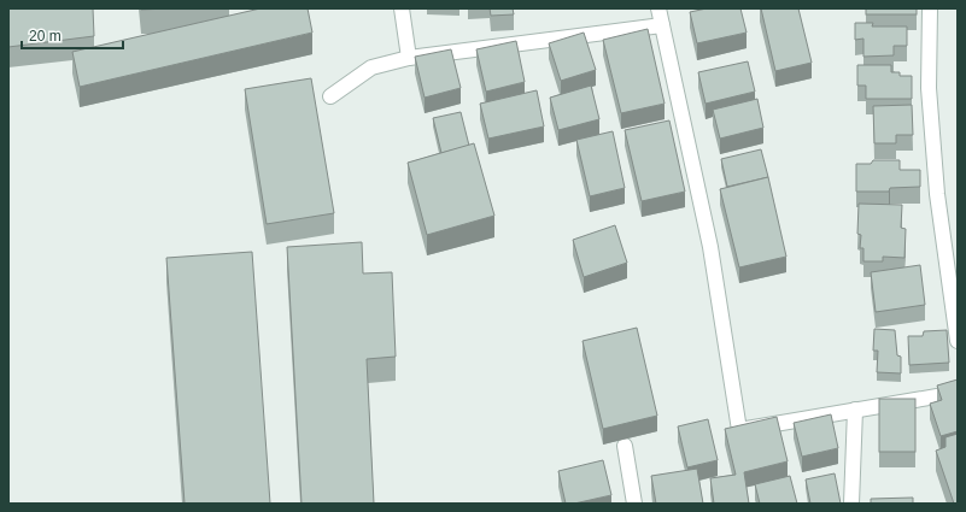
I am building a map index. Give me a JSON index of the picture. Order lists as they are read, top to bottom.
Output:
{
  "scale_bar": "20 m"
}
